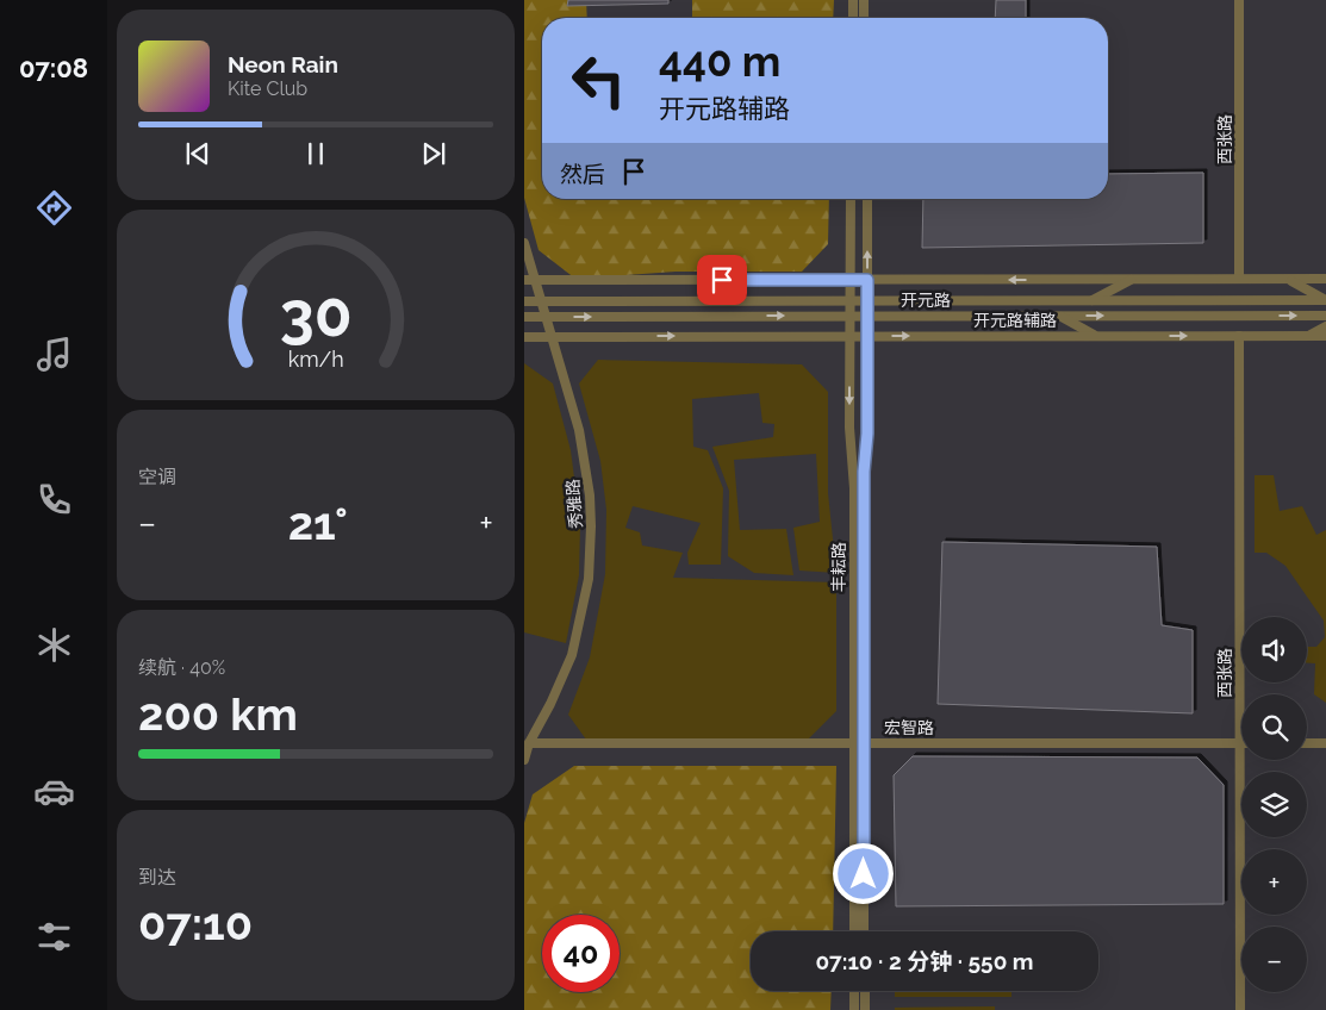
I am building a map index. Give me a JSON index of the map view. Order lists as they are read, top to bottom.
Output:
{
  "streets": {
    "street": [
      "西张路",
      "开元路",
      "开元路辅路",
      "秀雅路",
      "丰耘路",
      "宏智路"
    ]
  },
  "crossings": [
    ["西张路", "开元路辅路"],
    ["西张路", "宏智路"],
    ["开元路", "秀雅路"],
    ["开元路", "丰耘路"],
    ["开元路辅路", "秀雅路"],
    ["开元路辅路", "丰耘路"],
    ["秀雅路", "宏智路"],
    ["丰耘路", "宏智路"]
  ],
  "page": {
    "tabs": "07:08",
    "turn": ["440 m", "开元路辅路"],
    "song": ["Neon Rain", "Kite Club"],
    "then": "然后",
    "tile": [
      "空调",
      ["续航 · 40%", "200 km"],
      ["到达", "07:10"]
    ],
    "heat": ["−", "21°", "+"],
    "map_buttons": ["+", "−"],
    "limit": "40",
    "trip": "07:10 · 2 分钟 · 550 m",
    "gauge": ["30", "km/h"]
  }
}
